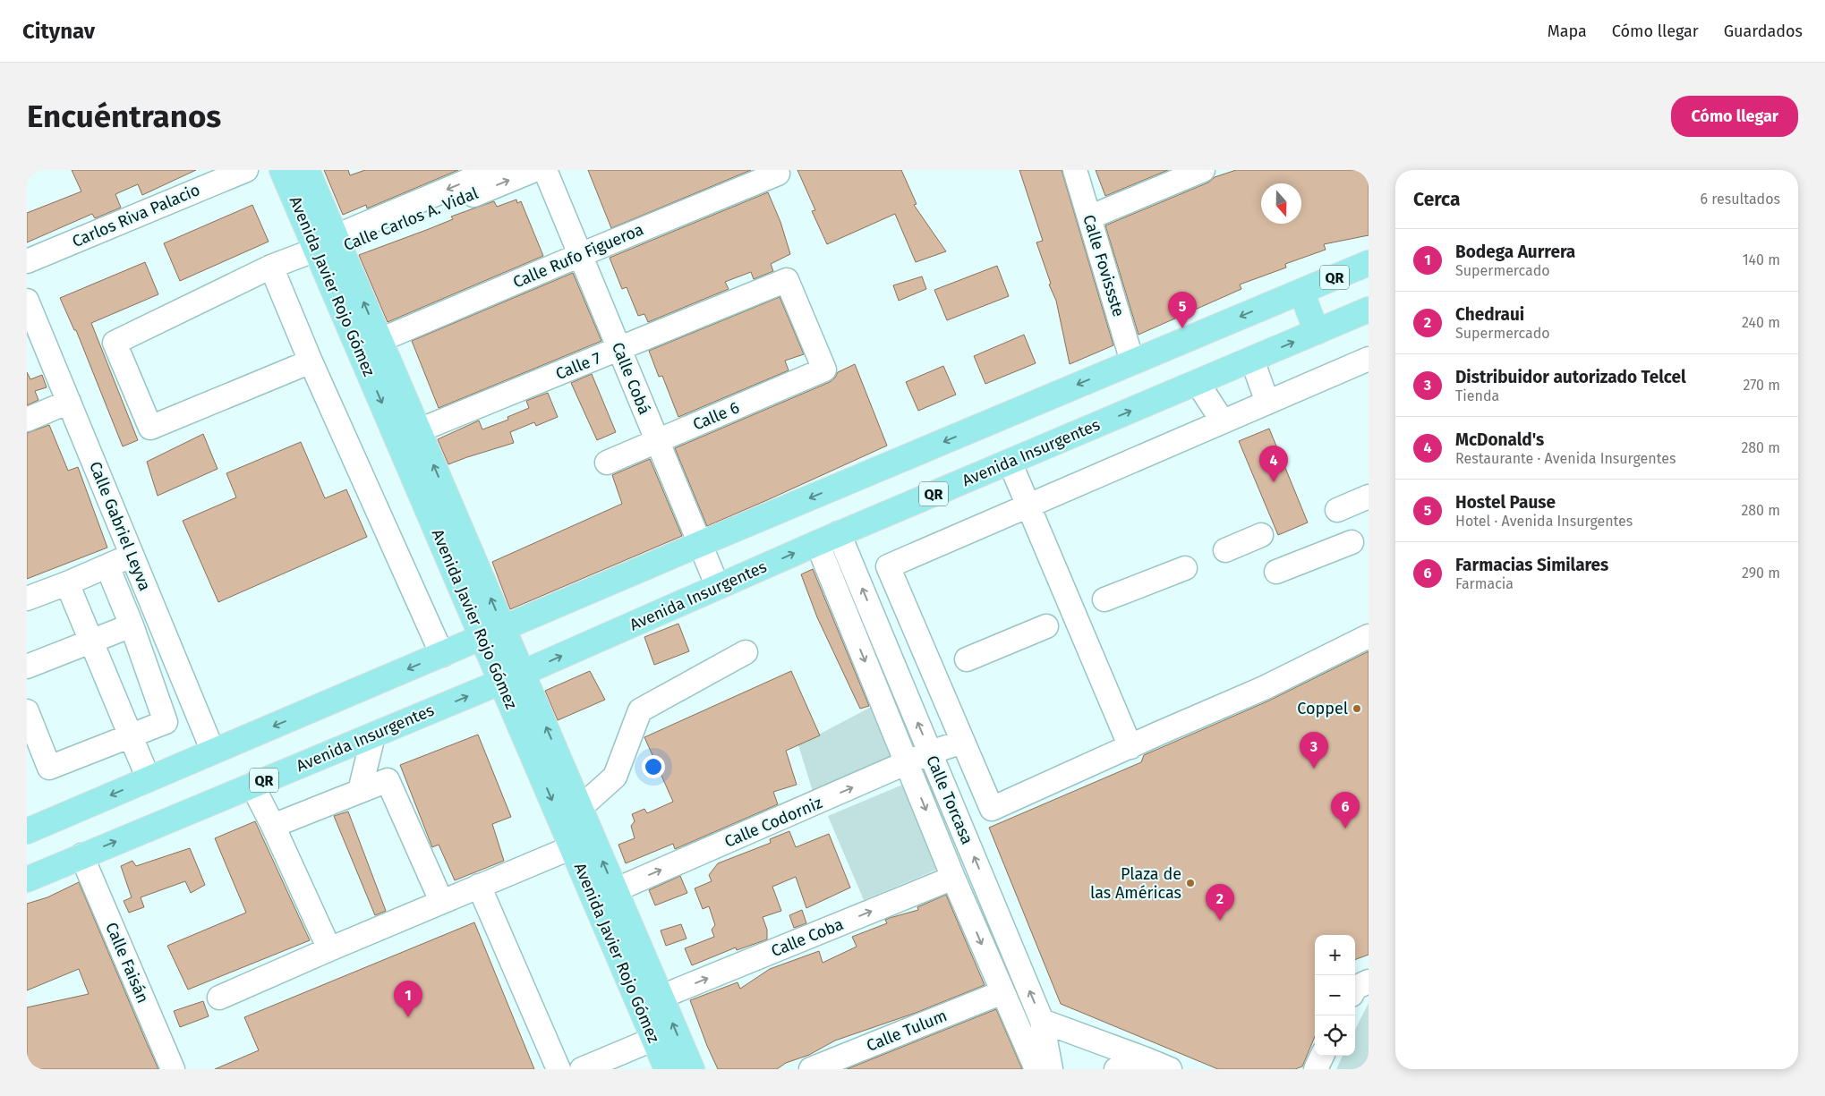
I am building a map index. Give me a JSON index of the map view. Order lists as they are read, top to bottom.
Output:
{
  "streets": {
    "main road": ["QR", "Avenida Javier Rojo Gómez", "Avenida Insurgentes"],
    "street": [
      "Carlos Riva Palacio",
      "Calle Carlos A. Vidal",
      "Calle Rufo Figueroa",
      "Calle Fovissste",
      "Calle 7",
      "Calle Cobá",
      "Calle 6",
      "Calle Gabriel Leyva",
      "Calle Torcasa",
      "Calle Codorniz",
      "Calle Coba",
      "Calle Faisán",
      "Calle Tulum"
    ]
  },
  "crossings": [
    ["Calle Carlos A. Vidal", "Avenida Javier Rojo Gómez"],
    ["Calle Rufo Figueroa", "Avenida Javier Rojo Gómez"],
    ["Calle Rufo Figueroa", "Calle Cobá"],
    ["Calle Fovissste", "QR"],
    ["QR", "Avenida Javier Rojo Gómez"],
    ["QR", "Calle Cobá"],
    ["QR", "Calle Gabriel Leyva"],
    ["Avenida Javier Rojo Gómez", "Calle 7"],
    ["Avenida Javier Rojo Gómez", "Avenida Insurgentes"],
    ["Avenida Javier Rojo Gómez", "Calle Codorniz"],
    ["Avenida Javier Rojo Gómez", "Calle Coba"],
    ["Calle 7", "Calle Cobá"],
    ["Calle 7", "Calle 6"],
    ["Calle Cobá", "Calle 6"],
    ["Calle Cobá", "Avenida Insurgentes"],
    ["Avenida Insurgentes", "Calle Torcasa"],
    ["Avenida Insurgentes", "Calle Faisán"],
    ["Calle Torcasa", "Calle Codorniz"],
    ["Calle Torcasa", "Calle Coba"],
    ["Calle Torcasa", "Calle Tulum"]
  ],
  "one_way": ["Calle Codorniz", "Calle Coba"],
  "places": ["Coppel", "Plaza de las Américas"],
  "north": "bottom",
  "page": {
    "header": "Citynav",
    "nav": ["Mapa", "Cómo llegar", "Guardados"],
    "buttons": "Cómo llegar",
    "title": "Encuéntranos",
    "heading": ["Cerca", "6 resultados"],
    "list": [
      {
        "mark": "1",
        "name": "Bodega Aurrera",
        "note": "Supermercado",
        "value": "140 m"
      },
      {
        "mark": "2",
        "name": "Chedraui",
        "note": "Supermercado",
        "value": "240 m"
      },
      {
        "mark": "3",
        "name": "Distribuidor autorizado Telcel",
        "note": "Tienda",
        "value": "270 m"
      },
      {
        "mark": "4",
        "name": "McDonald's",
        "note": "Restaurante · Avenida Insurgentes",
        "value": "280 m"
      },
      {
        "mark": "5",
        "name": "Hostel Pause",
        "note": "Hotel · Avenida Insurgentes",
        "value": "280 m"
      },
      {
        "mark": "6",
        "name": "Farmacias Similares",
        "note": "Farmacia",
        "value": "290 m"
      }
    ],
    "pins": [
      "5",
      "4",
      "3",
      "6",
      "2",
      "1"
    ],
    "map_buttons": ["+", "−"]
  }
}
